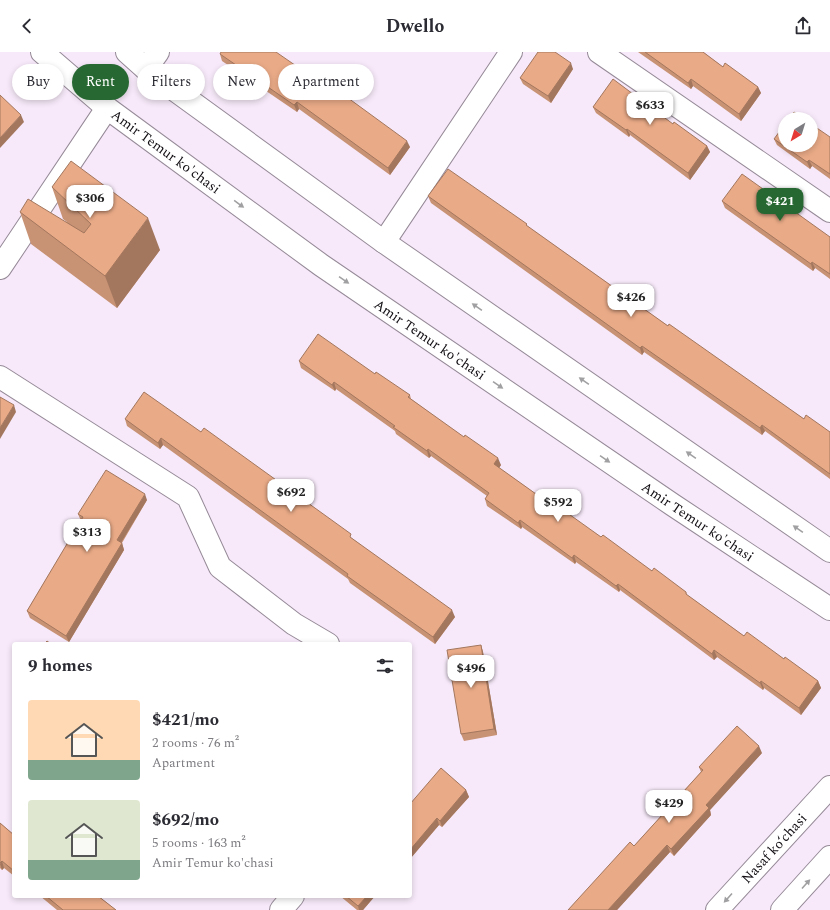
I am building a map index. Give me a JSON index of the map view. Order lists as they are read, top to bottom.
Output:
{
  "streets": {
    "main road": ["Amir Temur ko'chasi", "Nasaf ko‘chasi"]
  },
  "north": "bottom left",
  "page": {
    "header": "Dwello",
    "chip": [
      "Buy",
      "Rent",
      "Filters",
      "New",
      "Apartment"
    ],
    "price": [
      "$633",
      "$306",
      "$421",
      "$426",
      "$692",
      "$592",
      "$313",
      "$496",
      "$429"
    ],
    "heading": "9 homes",
    "list": [
      {
        "name": "$421/mo",
        "note": "2 rooms · 76 m² · Apartment"
      },
      {
        "name": "$692/mo",
        "note": "5 rooms · 163 m² · Amir Temur ko'chasi"
      }
    ]
  }
}
